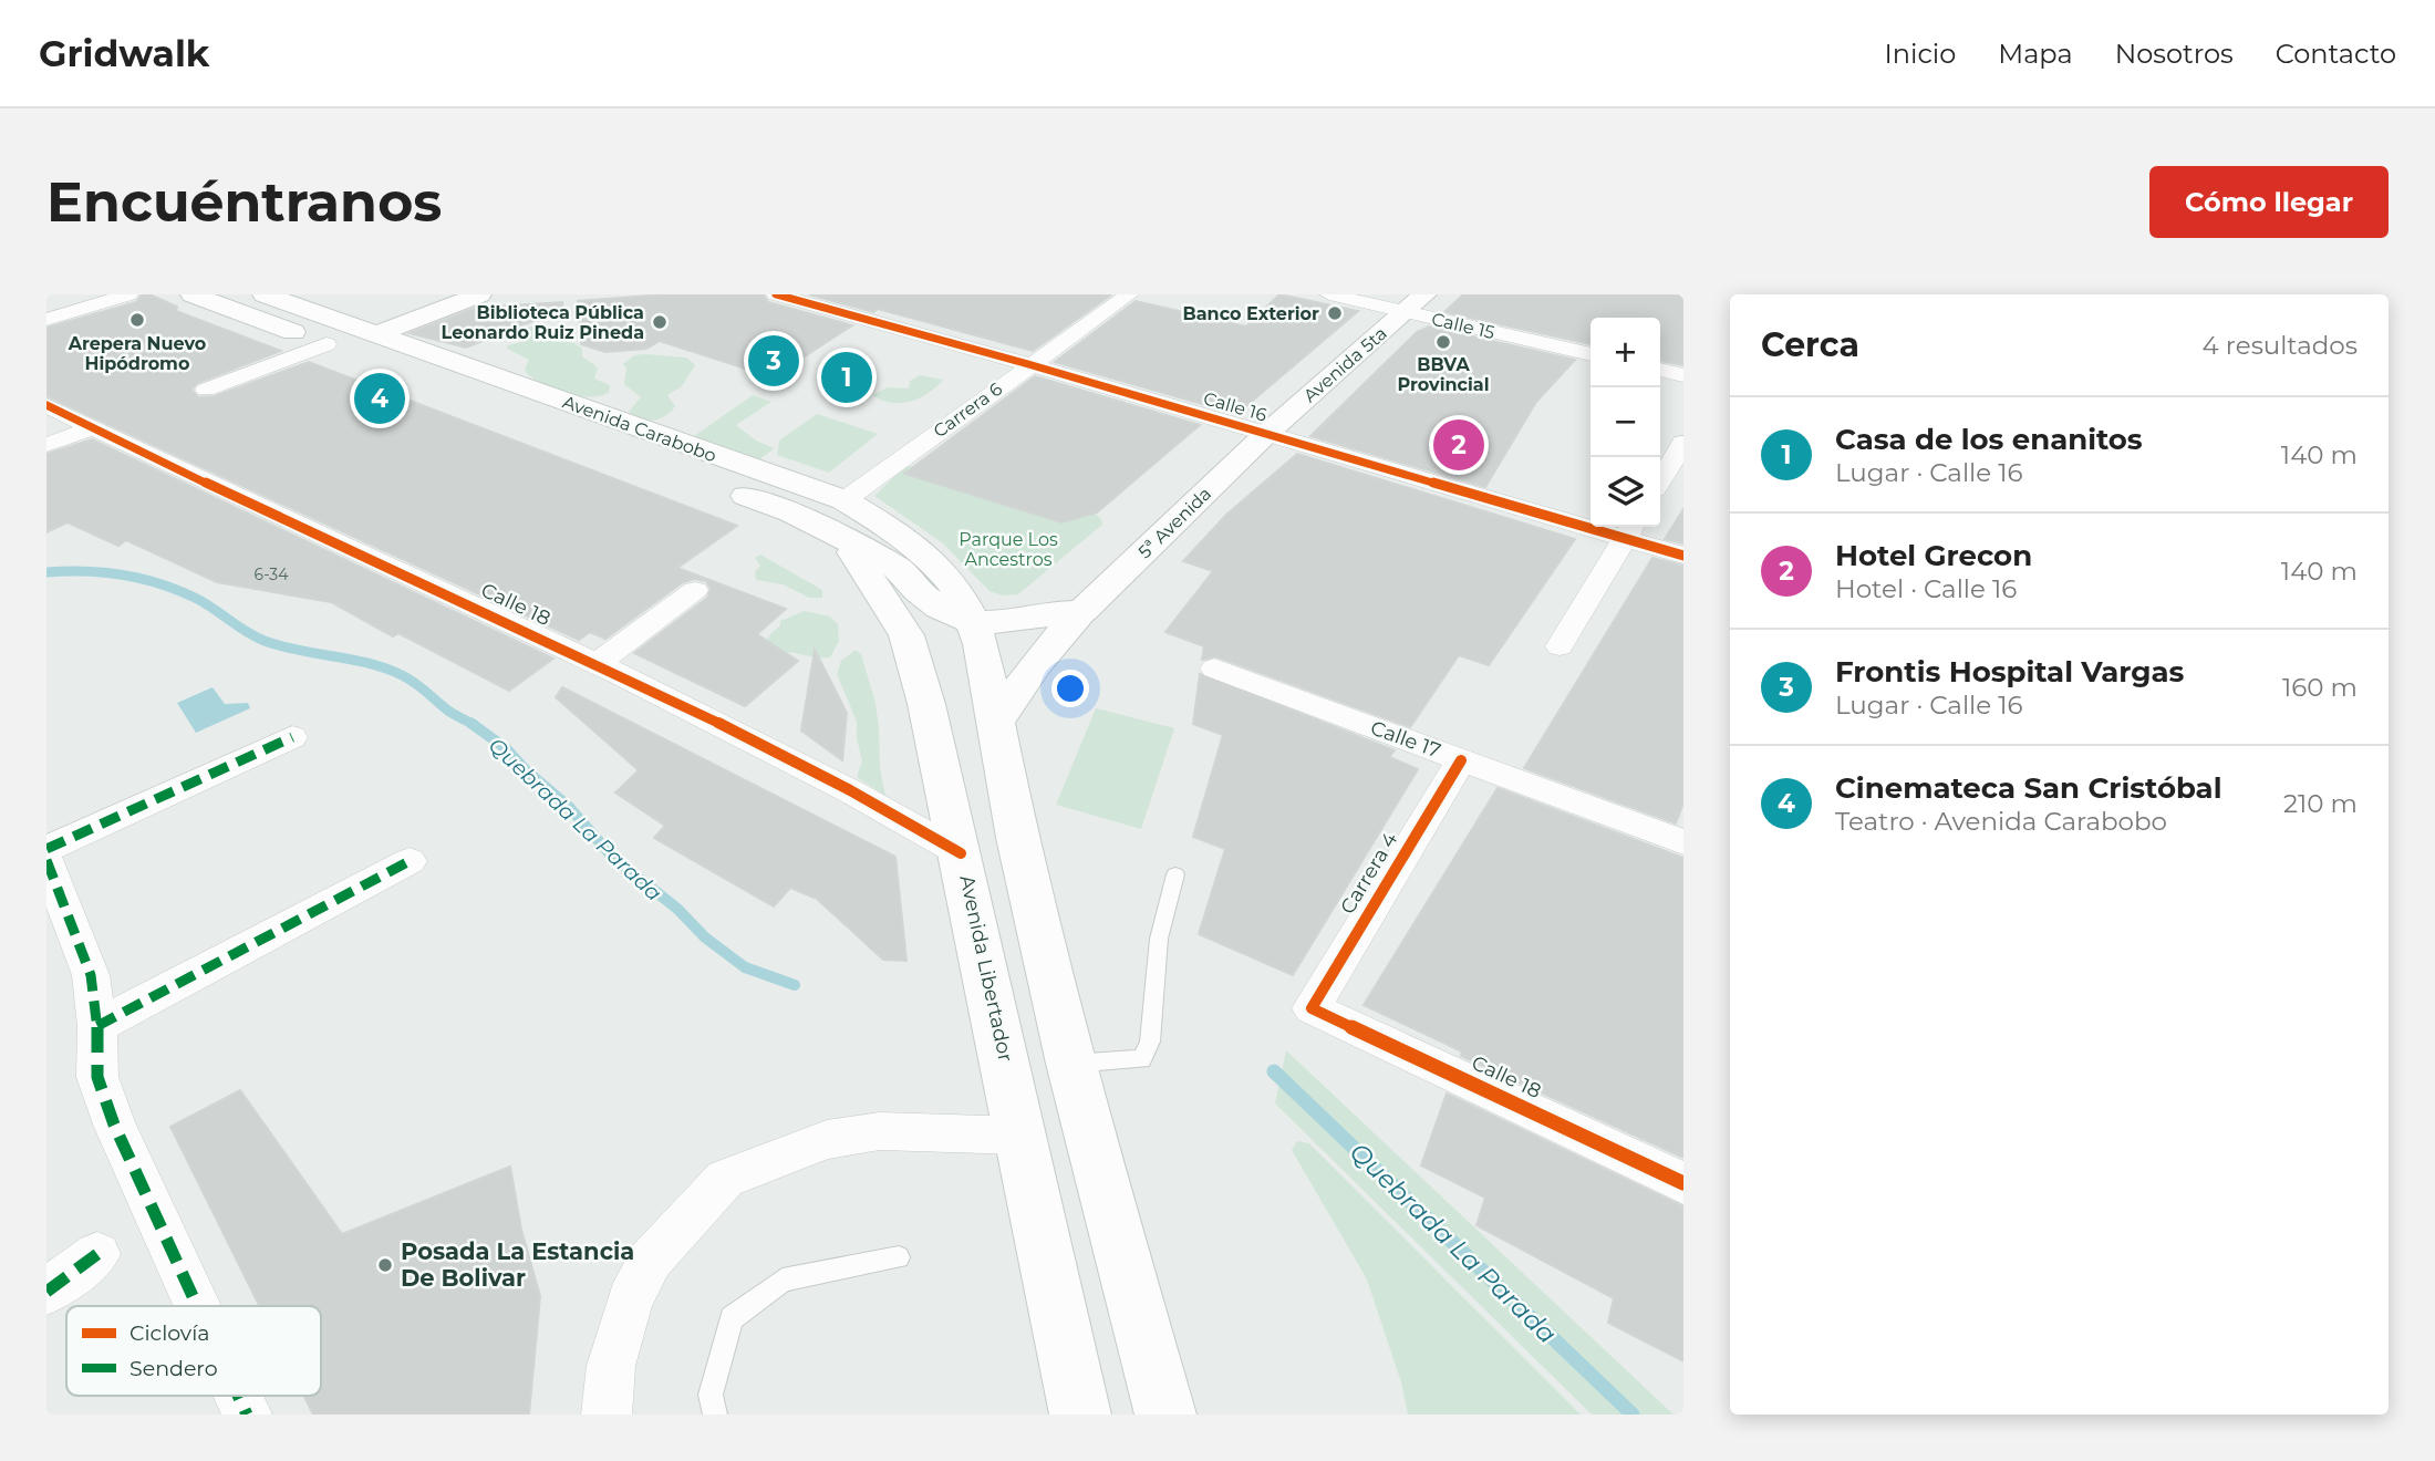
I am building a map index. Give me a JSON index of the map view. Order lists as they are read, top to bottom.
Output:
{
  "streets": {
    "main road": [
      "Avenida 5ta",
      "Avenida Carabobo",
      "5ª Avenida",
      "Avenida Libertador"
    ],
    "street": [
      "Calle 15",
      "Calle 16",
      "Carrera 6",
      "Calle 18",
      "Calle 17",
      "Carrera 4"
    ]
  },
  "crossings": [
    ["Calle 15", "Avenida 5ta"],
    ["Avenida 5ta", "Calle 16"],
    ["Avenida 5ta", "5ª Avenida"],
    ["Calle 16", "Carrera 6"],
    ["Calle 16", "5ª Avenida"],
    ["Carrera 6", "Avenida Carabobo"],
    ["Carrera 6", "Avenida Libertador"],
    ["Avenida Carabobo", "Avenida Libertador"],
    ["Calle 18", "Carrera 4"],
    ["Calle 18", "Avenida Libertador"],
    ["Calle 17", "Carrera 4"]
  ],
  "water": ["Quebrada La Parada"],
  "parks": ["Parque Los Ancestros"],
  "places": [
    "Banco Exterior",
    "Arepera Nuevo Hipódromo",
    "Biblioteca Pública Leonardo Ruiz Pineda",
    "BBVA Provincial",
    "Posada La Estancia De Bolivar"
  ],
  "house_numbers": ["6-34"],
  "legend": ["Ciclovía", "Sendero"],
  "page": {
    "header": "Gridwalk",
    "nav": [
      "Inicio",
      "Mapa",
      "Nosotros",
      "Contacto"
    ],
    "buttons": "Cómo llegar",
    "title": "Encuéntranos",
    "heading": ["Cerca", "4 resultados"],
    "map_buttons": ["+", "−"],
    "pins": [
      "3",
      "1",
      "4",
      "2"
    ],
    "list": [
      {
        "mark": "1",
        "name": "Casa de los enanitos",
        "note": "Lugar · Calle 16",
        "value": "140 m"
      },
      {
        "mark": "2",
        "name": "Hotel Grecon",
        "note": "Hotel · Calle 16",
        "value": "140 m"
      },
      {
        "mark": "3",
        "name": "Frontis Hospital Vargas",
        "note": "Lugar · Calle 16",
        "value": "160 m"
      },
      {
        "mark": "4",
        "name": "Cinemateca San Cristóbal",
        "note": "Teatro · Avenida Carabobo",
        "value": "210 m"
      }
    ]
  }
}
